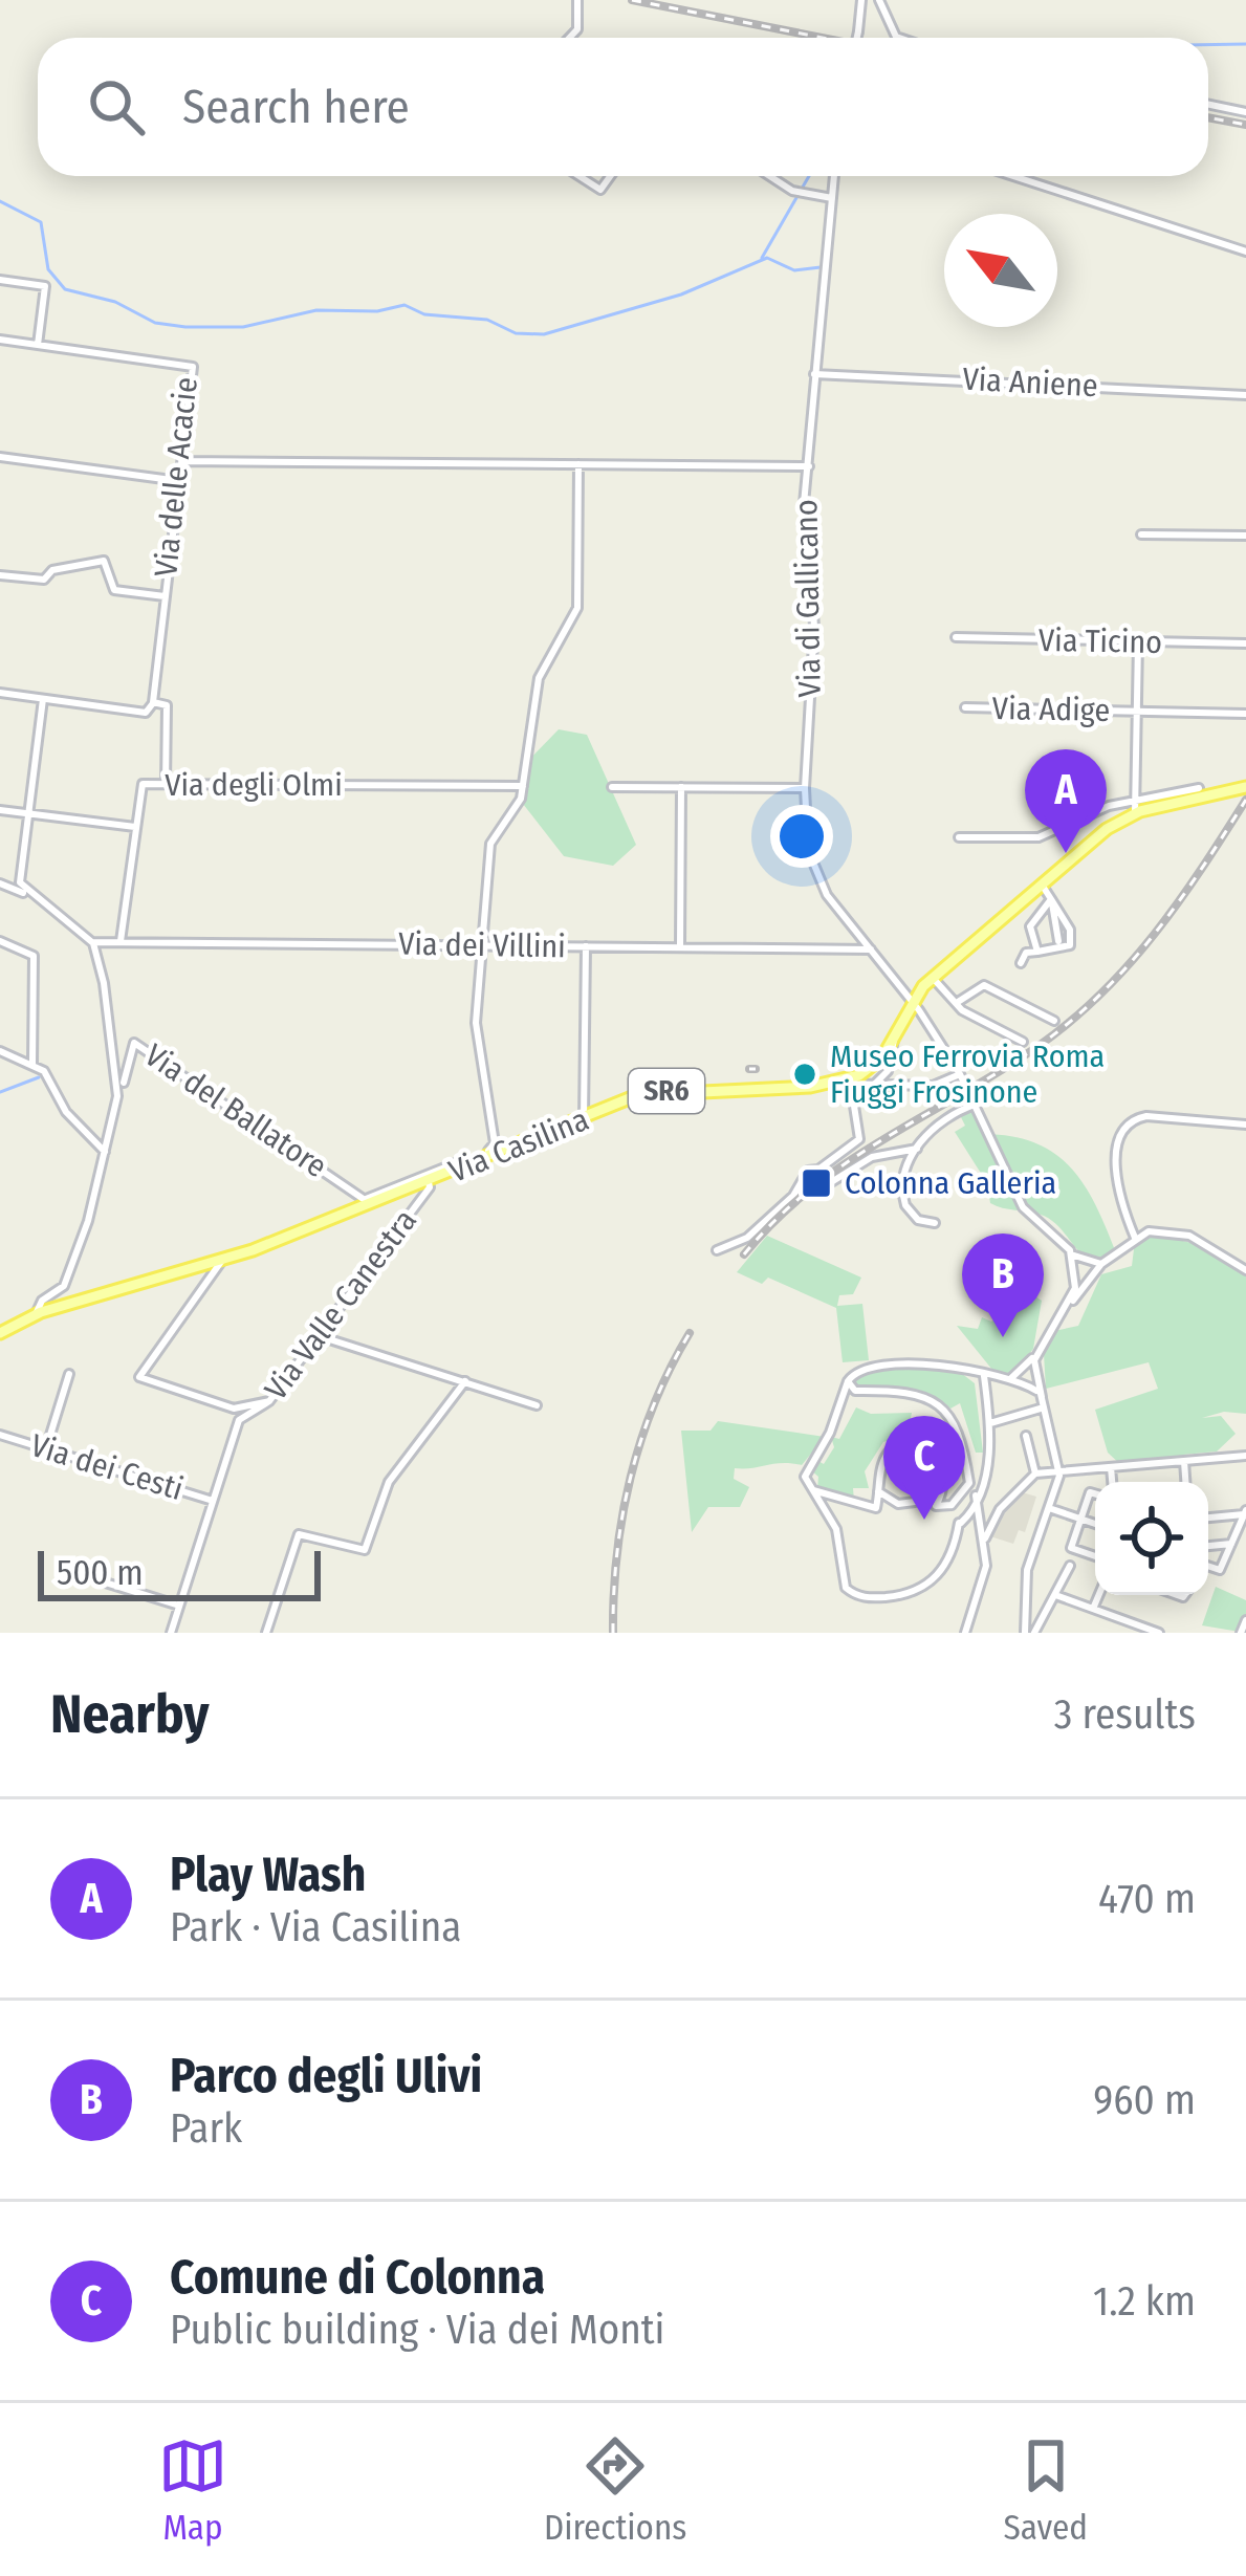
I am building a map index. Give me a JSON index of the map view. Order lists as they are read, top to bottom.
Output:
{
  "streets": {
    "main road": ["SR6", "Via Casilina"],
    "street": [
      "Via Aniene",
      "Via delle Acacie",
      "Via di Gallicano",
      "Via Ticino",
      "Via Adige",
      "Via degli Olmi",
      "Via dei Villini",
      "Via del Ballatore",
      "Via Valle Canestra",
      "Via dei Cesti"
    ]
  },
  "crossings": [
    ["Via Aniene", "Via di Gallicano"],
    ["Via di Gallicano", "Via dei Villini"],
    ["Via degli Olmi", "Via dei Villini"],
    ["Via del Ballatore", "Via Casilina"],
    ["Via Casilina", "Via Valle Canestra"],
    ["Via Valle Canestra", "Via dei Cesti"]
  ],
  "places": {
    "other": ["Museo Ferrovia Roma Fiuggi Frosinone"],
    "transit": ["Colonna Galleria"]
  },
  "scale_bar": "500 m",
  "north": "top left",
  "page": {
    "search": "Search here",
    "pins": ["A", "B", "C"],
    "scale": "500 m",
    "heading": ["Nearby", "3 results"],
    "list": [
      {
        "mark": "A",
        "name": "Play Wash",
        "note": "Park · Via Casilina",
        "value": "470 m"
      },
      {
        "mark": "B",
        "name": "Parco degli Ulivi",
        "note": "Park",
        "value": "960 m"
      },
      {
        "mark": "C",
        "name": "Comune di Colonna",
        "note": "Public building · Via dei Monti",
        "value": "1.2 km"
      }
    ],
    "nav": ["Map", "Directions", "Saved"]
  }
}
